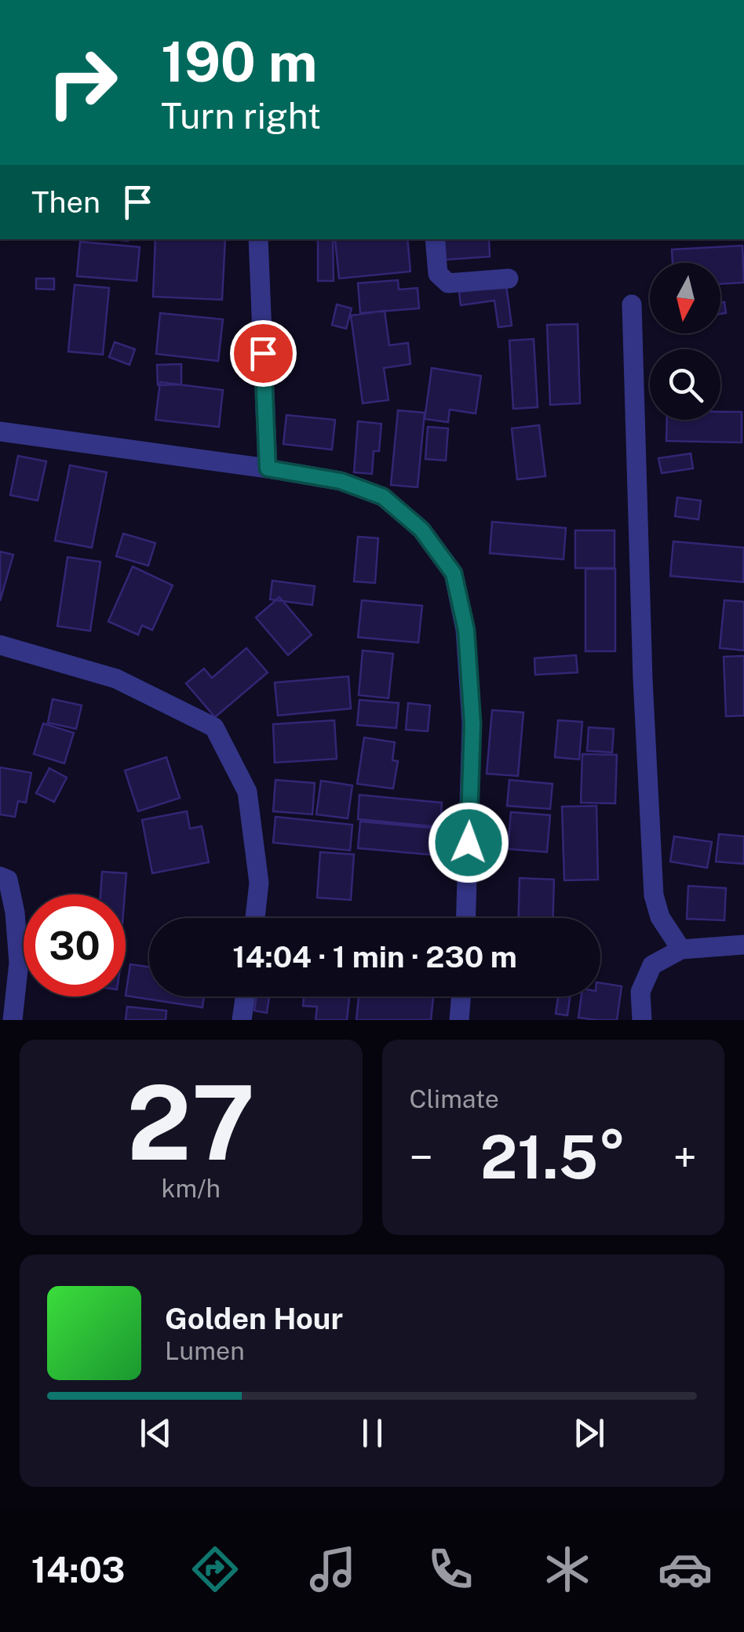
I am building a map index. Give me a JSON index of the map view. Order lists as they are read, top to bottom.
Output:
{
  "north": "bottom",
  "page": {
    "turn": ["190 m", "Turn right"],
    "then": "Then",
    "limit": "30",
    "trip": "14:04 · 1 min · 230 m",
    "tile": [
      ["27", "km/h"],
      "Climate"
    ],
    "heat": ["−", "21.5°", "+"],
    "song": ["Golden Hour", "Lumen"],
    "tabs": "14:03"
  }
}
